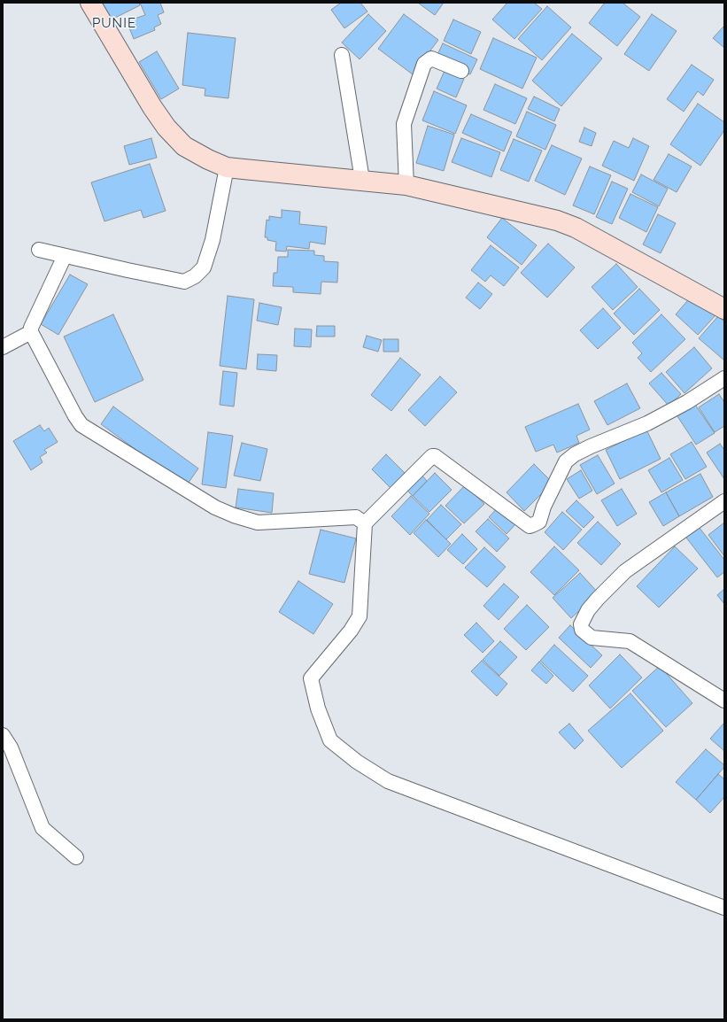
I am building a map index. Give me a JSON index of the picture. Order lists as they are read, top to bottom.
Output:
{
  "districts": ["PUNIE"]
}
